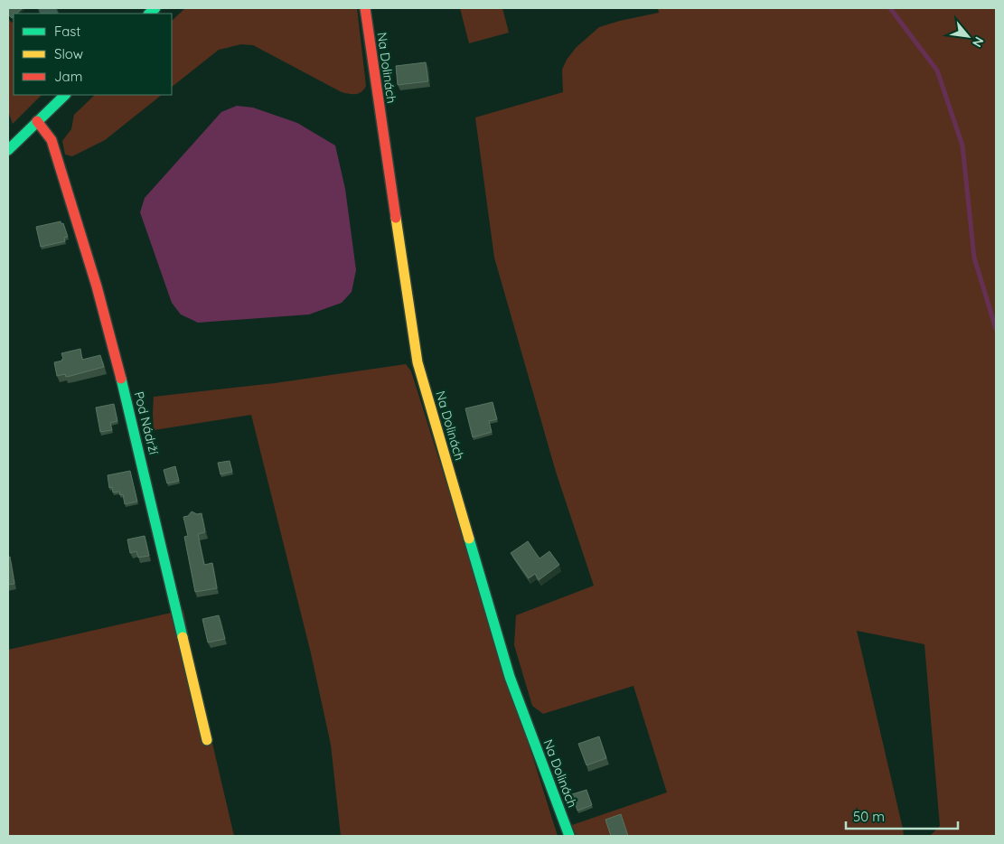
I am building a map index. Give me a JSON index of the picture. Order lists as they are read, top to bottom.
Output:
{
  "streets": {
    "street": ["Na Dolinách", "Pod Nádrží"]
  },
  "legend": ["Fast", "Slow", "Jam"],
  "scale_bar": "50 m",
  "north": "bottom right"
}
